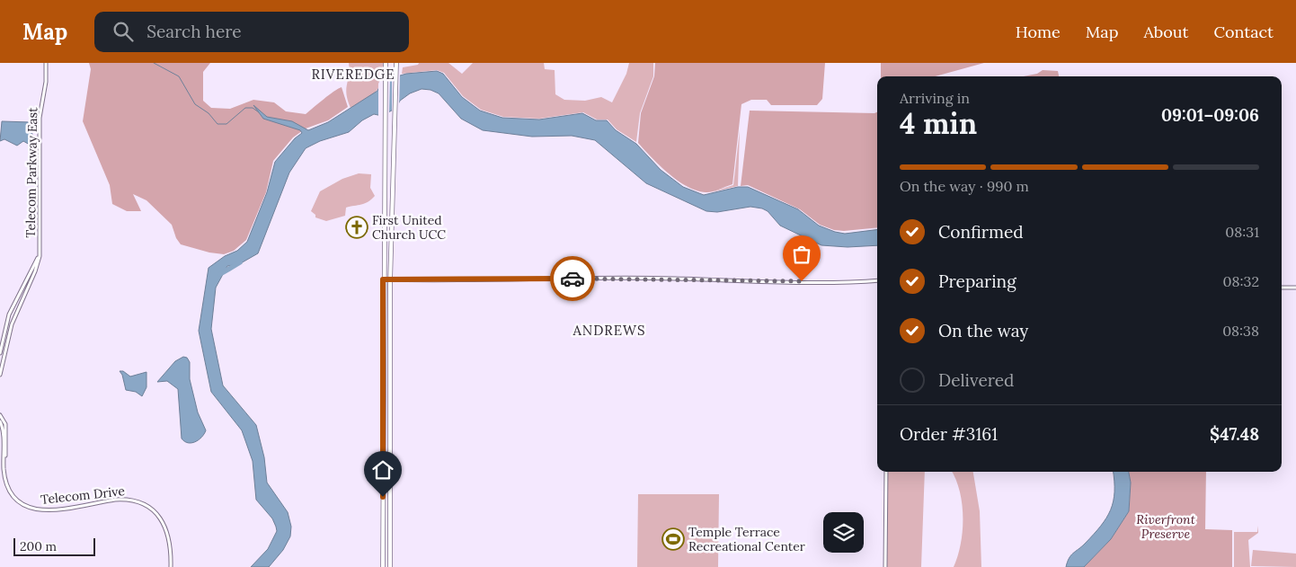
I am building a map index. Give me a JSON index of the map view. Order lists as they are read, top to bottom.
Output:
{
  "streets": {
    "street": ["Telecom Parkway East", "Telecom Drive"]
  },
  "districts": ["RIVEREDGE", "ANDREWS"],
  "parks": ["Riverfront Preserve"],
  "places": {
    "church": ["First United Church UCC"],
    "sports": ["Temple Terrace Recreational Center"]
  },
  "scale_bar": "200 m",
  "page": {
    "header": "Map",
    "search": "Search here",
    "nav": [
      "Home",
      "Map",
      "About",
      "Contact"
    ],
    "heading": ["4 min", "Arriving in", "09:01–09:06"],
    "panel": ["Order #3161", "$47.48"],
    "bar": "On the way · 990 m",
    "list": [
      ["Confirmed", "08:31"],
      ["Preparing", "08:32"],
      ["On the way", "08:38"],
      "Delivered"
    ],
    "scale": "200 m"
  }
}
